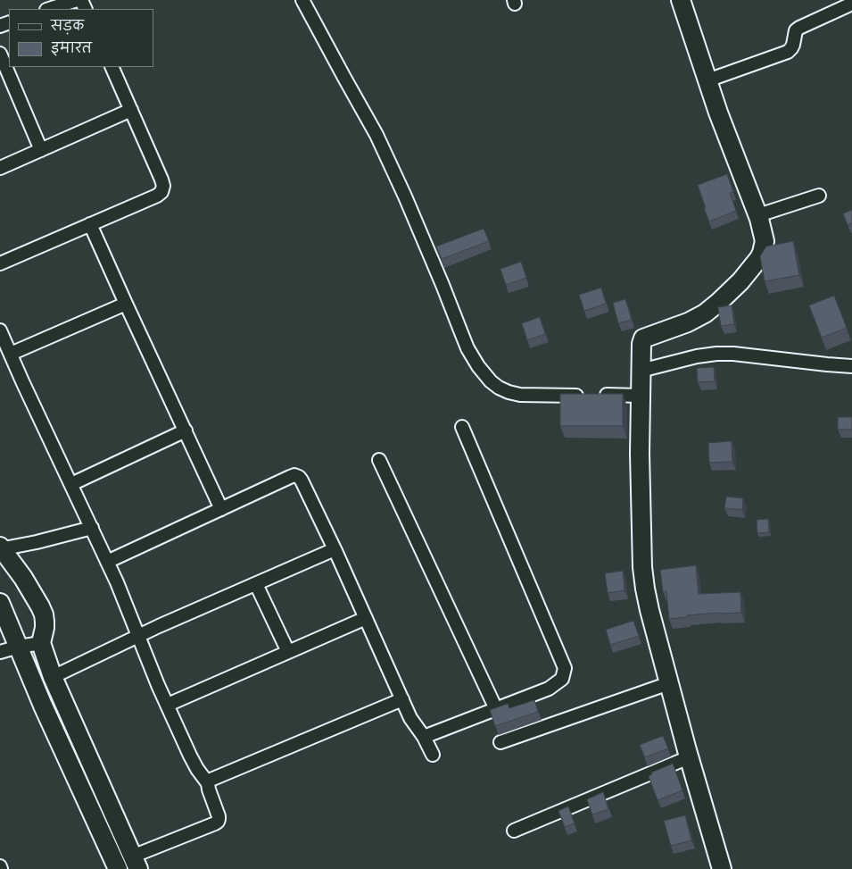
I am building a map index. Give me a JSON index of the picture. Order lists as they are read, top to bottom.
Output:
{
  "legend": ["सड़क", "इमारत"]
}
